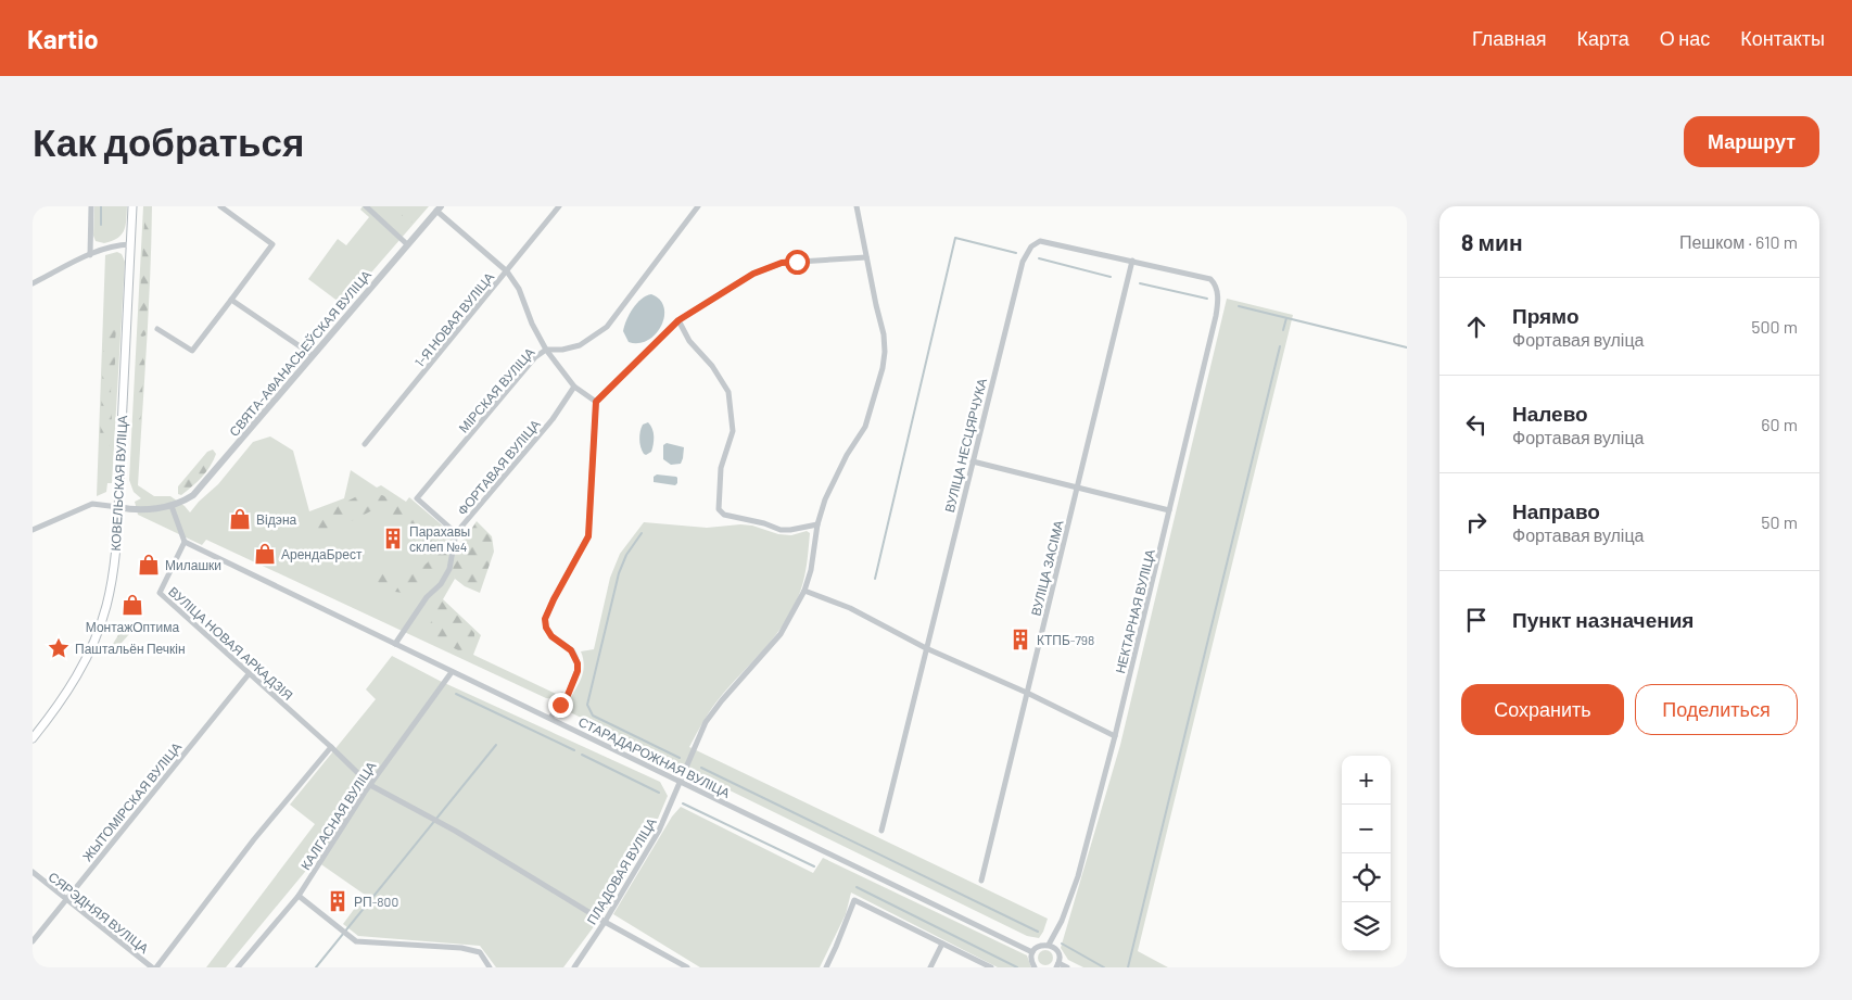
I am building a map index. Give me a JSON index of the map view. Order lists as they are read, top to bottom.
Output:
{
  "streets": {
    "main road": ["КОВЕЛЬСКАЯ ВУЛІЦА"],
    "street": [
      "1-Я НОВАЯ ВУЛІЦА",
      "СВЯТА-АФАНАСЬЕЎСКАЯ ВУЛІЦА",
      "МІРСКАЯ ВУЛІЦА",
      "ВУЛІЦА НЕСЦЯРЧУКА",
      "ФОРТАВАЯ ВУЛІЦА",
      "ВУЛІЦА ЗАСІМА",
      "НЕКТАРНАЯ ВУЛІЦА",
      "ВУЛІЦА НОВАЯ АРКАДЗІЯ",
      "СТАРАДАРОЖНАЯ ВУЛІЦА",
      "ЖЫТОМІРСКАЯ ВУЛІЦА",
      "КАЛГАСНАЯ ВУЛІЦА",
      "ПЛАДОВАЯ ВУЛІЦА",
      "СЯРЭДНЯЯ ВУЛІЦА"
    ]
  },
  "crossings": [
    ["МІРСКАЯ ВУЛІЦА", "ФОРТАВАЯ ВУЛІЦА"],
    ["ВУЛІЦА НЕСЦЯРЧУКА", "ВУЛІЦА ЗАСІМА"],
    ["ВУЛІЦА НЕСЦЯРЧУКА", "НЕКТАРНАЯ ВУЛІЦА"],
    ["ФОРТАВАЯ ВУЛІЦА", "СТАРАДАРОЖНАЯ ВУЛІЦА"],
    ["ВУЛІЦА НОВАЯ АРКАДЗІЯ", "СТАРАДАРОЖНАЯ ВУЛІЦА"],
    ["ВУЛІЦА НОВАЯ АРКАДЗІЯ", "ЖЫТОМІРСКАЯ ВУЛІЦА"],
    ["ВУЛІЦА НОВАЯ АРКАДЗІЯ", "КАЛГАСНАЯ ВУЛІЦА"],
    ["ВУЛІЦА НОВАЯ АРКАДЗІЯ", "ПЛАДОВАЯ ВУЛІЦА"],
    ["СТАРАДАРОЖНАЯ ВУЛІЦА", "КАЛГАСНАЯ ВУЛІЦА"],
    ["СТАРАДАРОЖНАЯ ВУЛІЦА", "ПЛАДОВАЯ ВУЛІЦА"],
    ["ЖЫТОМІРСКАЯ ВУЛІЦА", "СЯРЭДНЯЯ ВУЛІЦА"]
  ],
  "places": {
    "shop": [
      "Відэна",
      "АрендаБрест",
      "Милашки",
      "МонтажОптима"
    ],
    "building": ["Парахавы склеп №4", "КТПБ-798", "РП-800"],
    "place": ["Паштальён Печкін"]
  },
  "page": {
    "header": "Kartio",
    "nav": [
      "Главная",
      "Карта",
      "О нас",
      "Контакты"
    ],
    "buttons": [
      "Маршрут",
      ["Сохранить", "Поделиться"]
    ],
    "title": "Как добраться",
    "heading": ["8 мин", "Пешком · 610 m"],
    "list": [
      ["Прямо", "Фортавая вуліца", "500 m"],
      ["Налево", "Фортавая вуліца", "60 m"],
      ["Направо", "Фортавая вуліца", "50 m"],
      "Пункт назначения"
    ],
    "map_buttons": ["+", "−"]
  }
}
